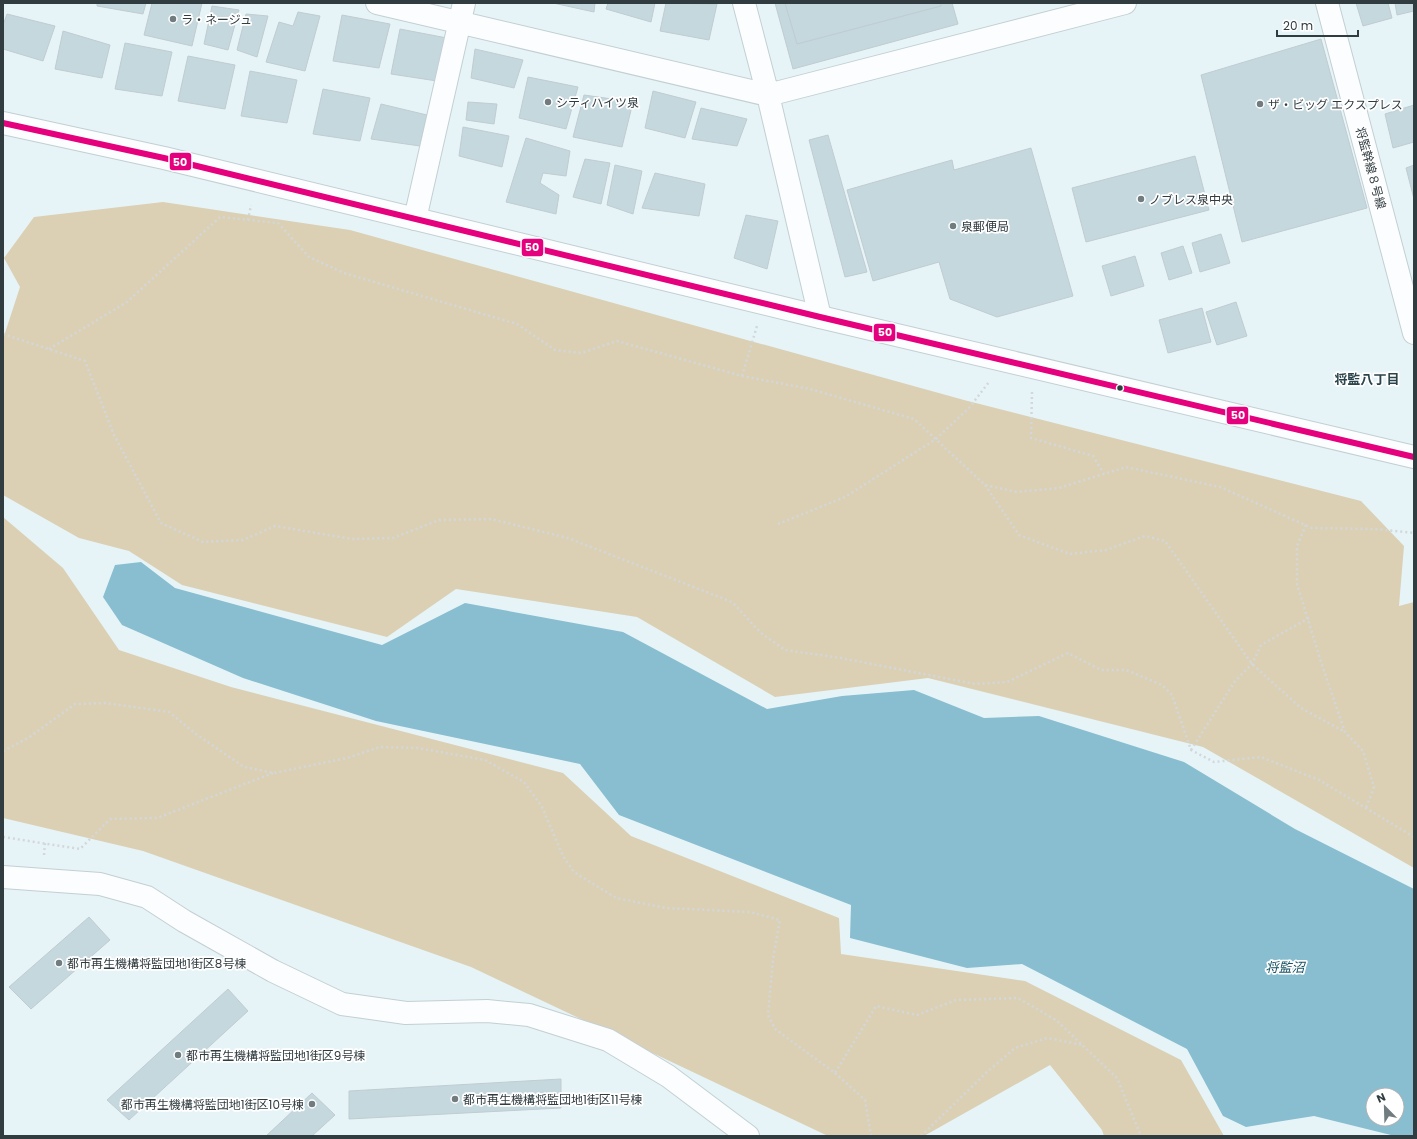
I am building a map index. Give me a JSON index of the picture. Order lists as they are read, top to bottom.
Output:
{
  "streets": {
    "street": ["将監幹線８号線"]
  },
  "districts": ["将監八丁目"],
  "water": ["将監沼"],
  "places": [
    "ラ・ネージュ",
    "シティハイツ泉",
    "ザ・ビッグ エクスプレス",
    "ノブレス泉中央",
    "泉郵便局",
    "都市再生機構将監団地1街区8号棟",
    "都市再生機構将監団地1街区9号棟",
    "都市再生機構将監団地1街区11号棟",
    "都市再生機構将監団地1街区10号棟"
  ],
  "lines": ["transit line 50"],
  "scale_bar": "20 m",
  "north": "top left"
}
